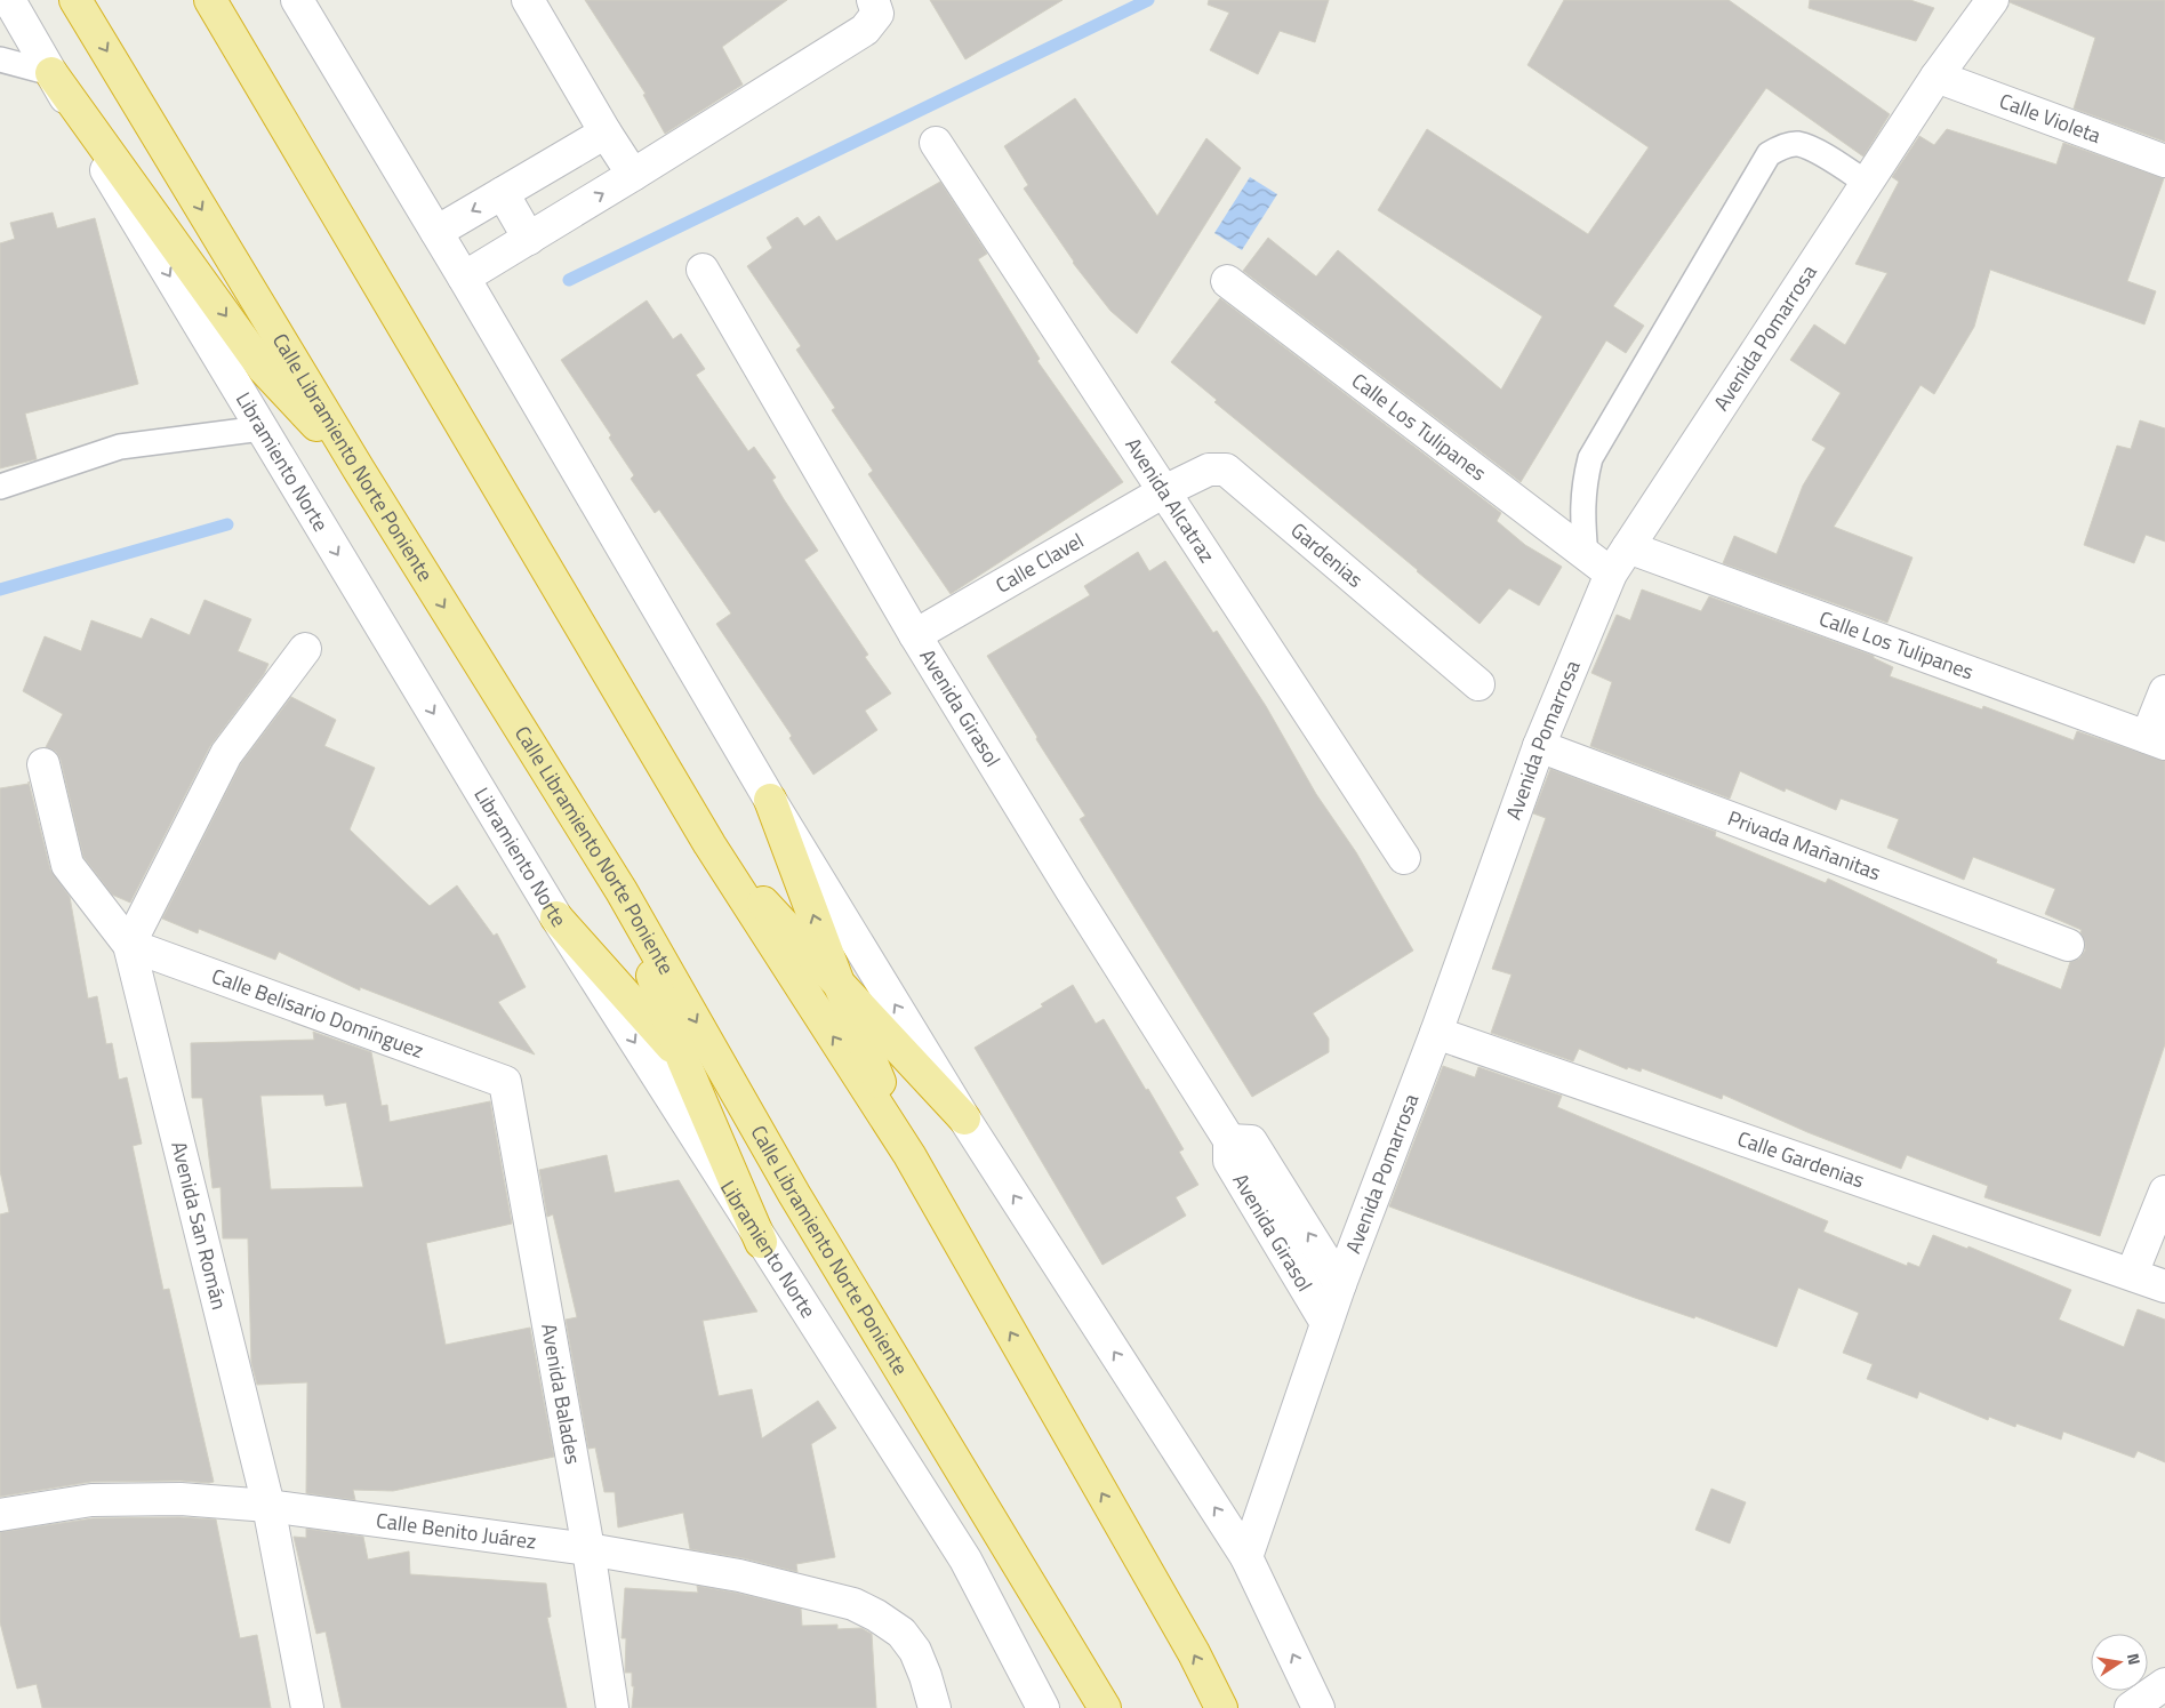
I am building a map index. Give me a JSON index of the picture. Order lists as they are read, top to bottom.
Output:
{
  "streets": {
    "highway": ["Calle Libramiento Norte Poniente"],
    "street": [
      "Calle Violeta",
      "Avenida Pomarrosa",
      "Calle Los Tulipanes",
      "Libramiento Norte",
      "Avenida Alcatraz",
      "Gardenias",
      "Calle Clavel",
      "Avenida Girasol",
      "Privada Mañanitas",
      "Calle Belisario Domínguez",
      "Calle Gardenias",
      "Avenida San Román",
      "Avenida Balades",
      "Calle Benito Juárez"
    ]
  },
  "crossings": [
    ["Calle Violeta", "Avenida Pomarrosa"],
    ["Avenida Pomarrosa", "Calle Los Tulipanes"],
    ["Avenida Pomarrosa", "Avenida Girasol"],
    ["Avenida Pomarrosa", "Privada Mañanitas"],
    ["Avenida Pomarrosa", "Calle Gardenias"],
    ["Avenida Alcatraz", "Gardenias"],
    ["Avenida Alcatraz", "Calle Clavel"],
    ["Gardenias", "Calle Clavel"],
    ["Calle Clavel", "Avenida Girasol"],
    ["Calle Belisario Domínguez", "Avenida San Román"],
    ["Calle Belisario Domínguez", "Avenida Balades"],
    ["Avenida San Román", "Calle Benito Juárez"],
    ["Avenida Balades", "Calle Benito Juárez"]
  ],
  "north": "right"
}
